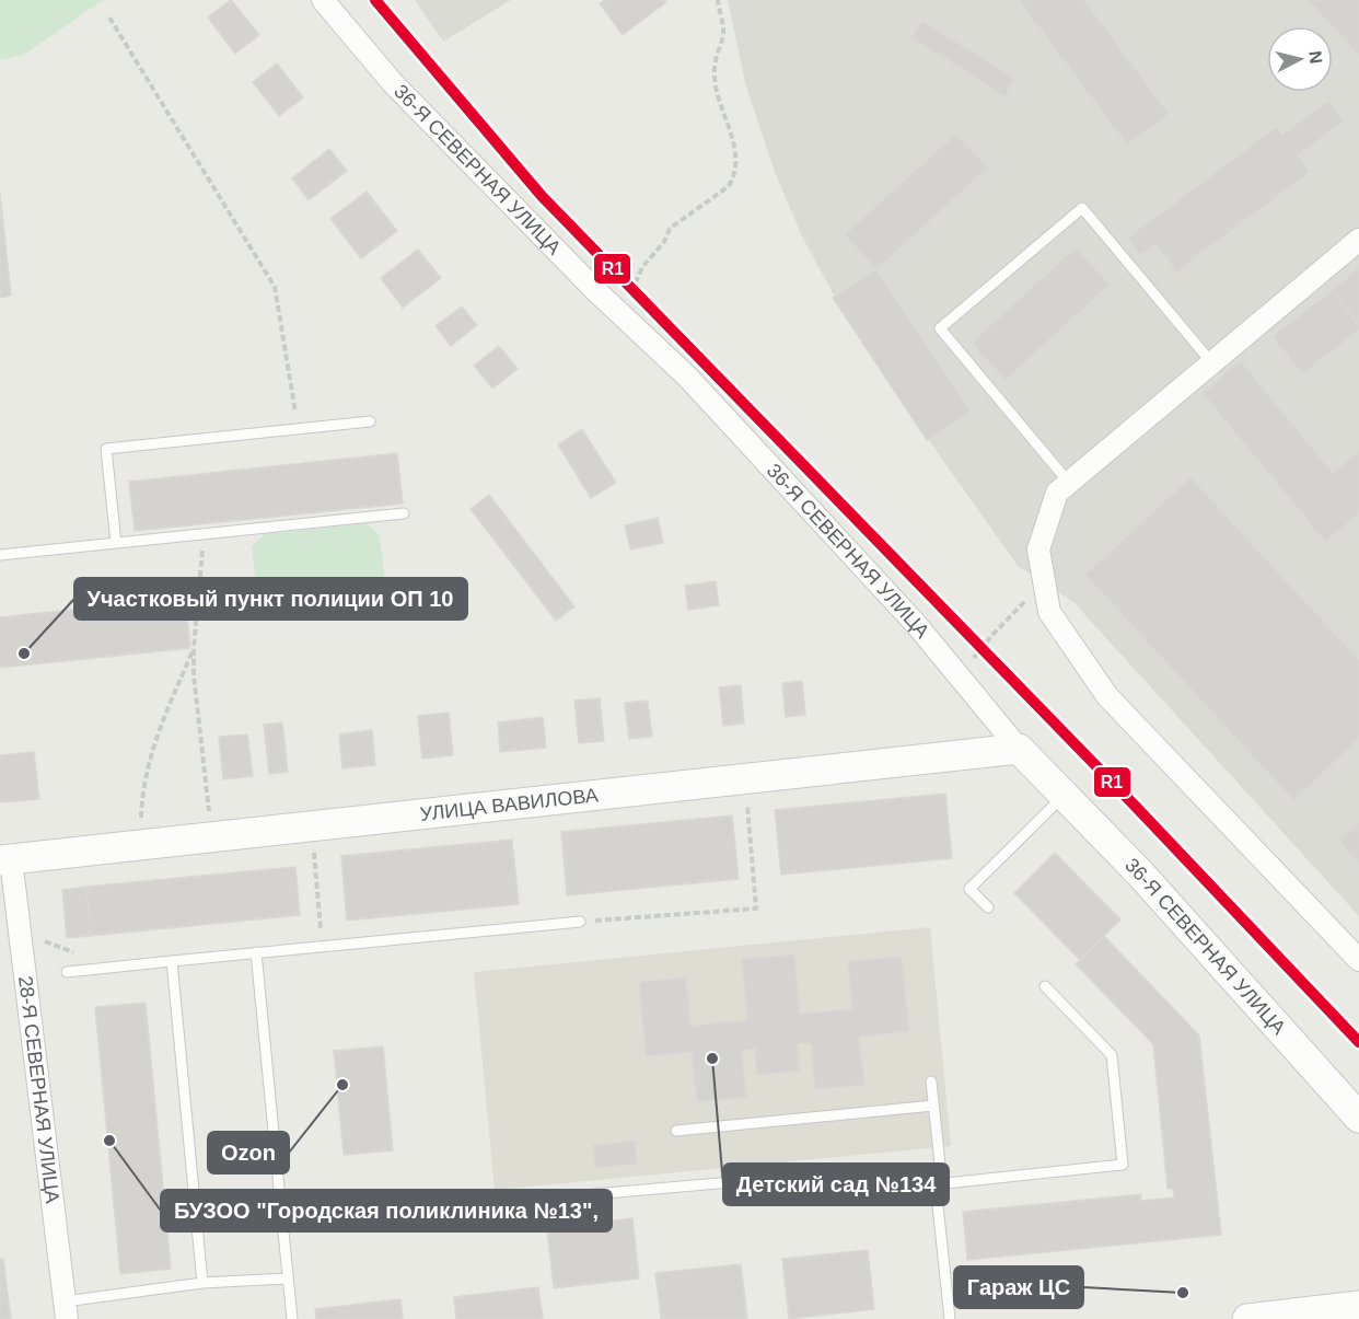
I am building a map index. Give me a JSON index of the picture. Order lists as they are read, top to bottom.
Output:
{
  "streets": {
    "street": ["36-Я СЕВЕРНАЯ УЛИЦА", "УЛИЦА ВАВИЛОВА", "28-Я СЕВЕРНАЯ УЛИЦА"]
  },
  "crossings": [
    ["36-Я СЕВЕРНАЯ УЛИЦА", "УЛИЦА ВАВИЛОВА"],
    ["УЛИЦА ВАВИЛОВА", "28-Я СЕВЕРНАЯ УЛИЦА"]
  ],
  "places": [
    "Участковый пункт полиции ОП 10",
    "Детский сад №134",
    "Ozon",
    "БУЗОО \"Городская поликлиника №13\",",
    "Гараж ЦС"
  ],
  "lines": ["transit line R1"],
  "north": "right"
}
